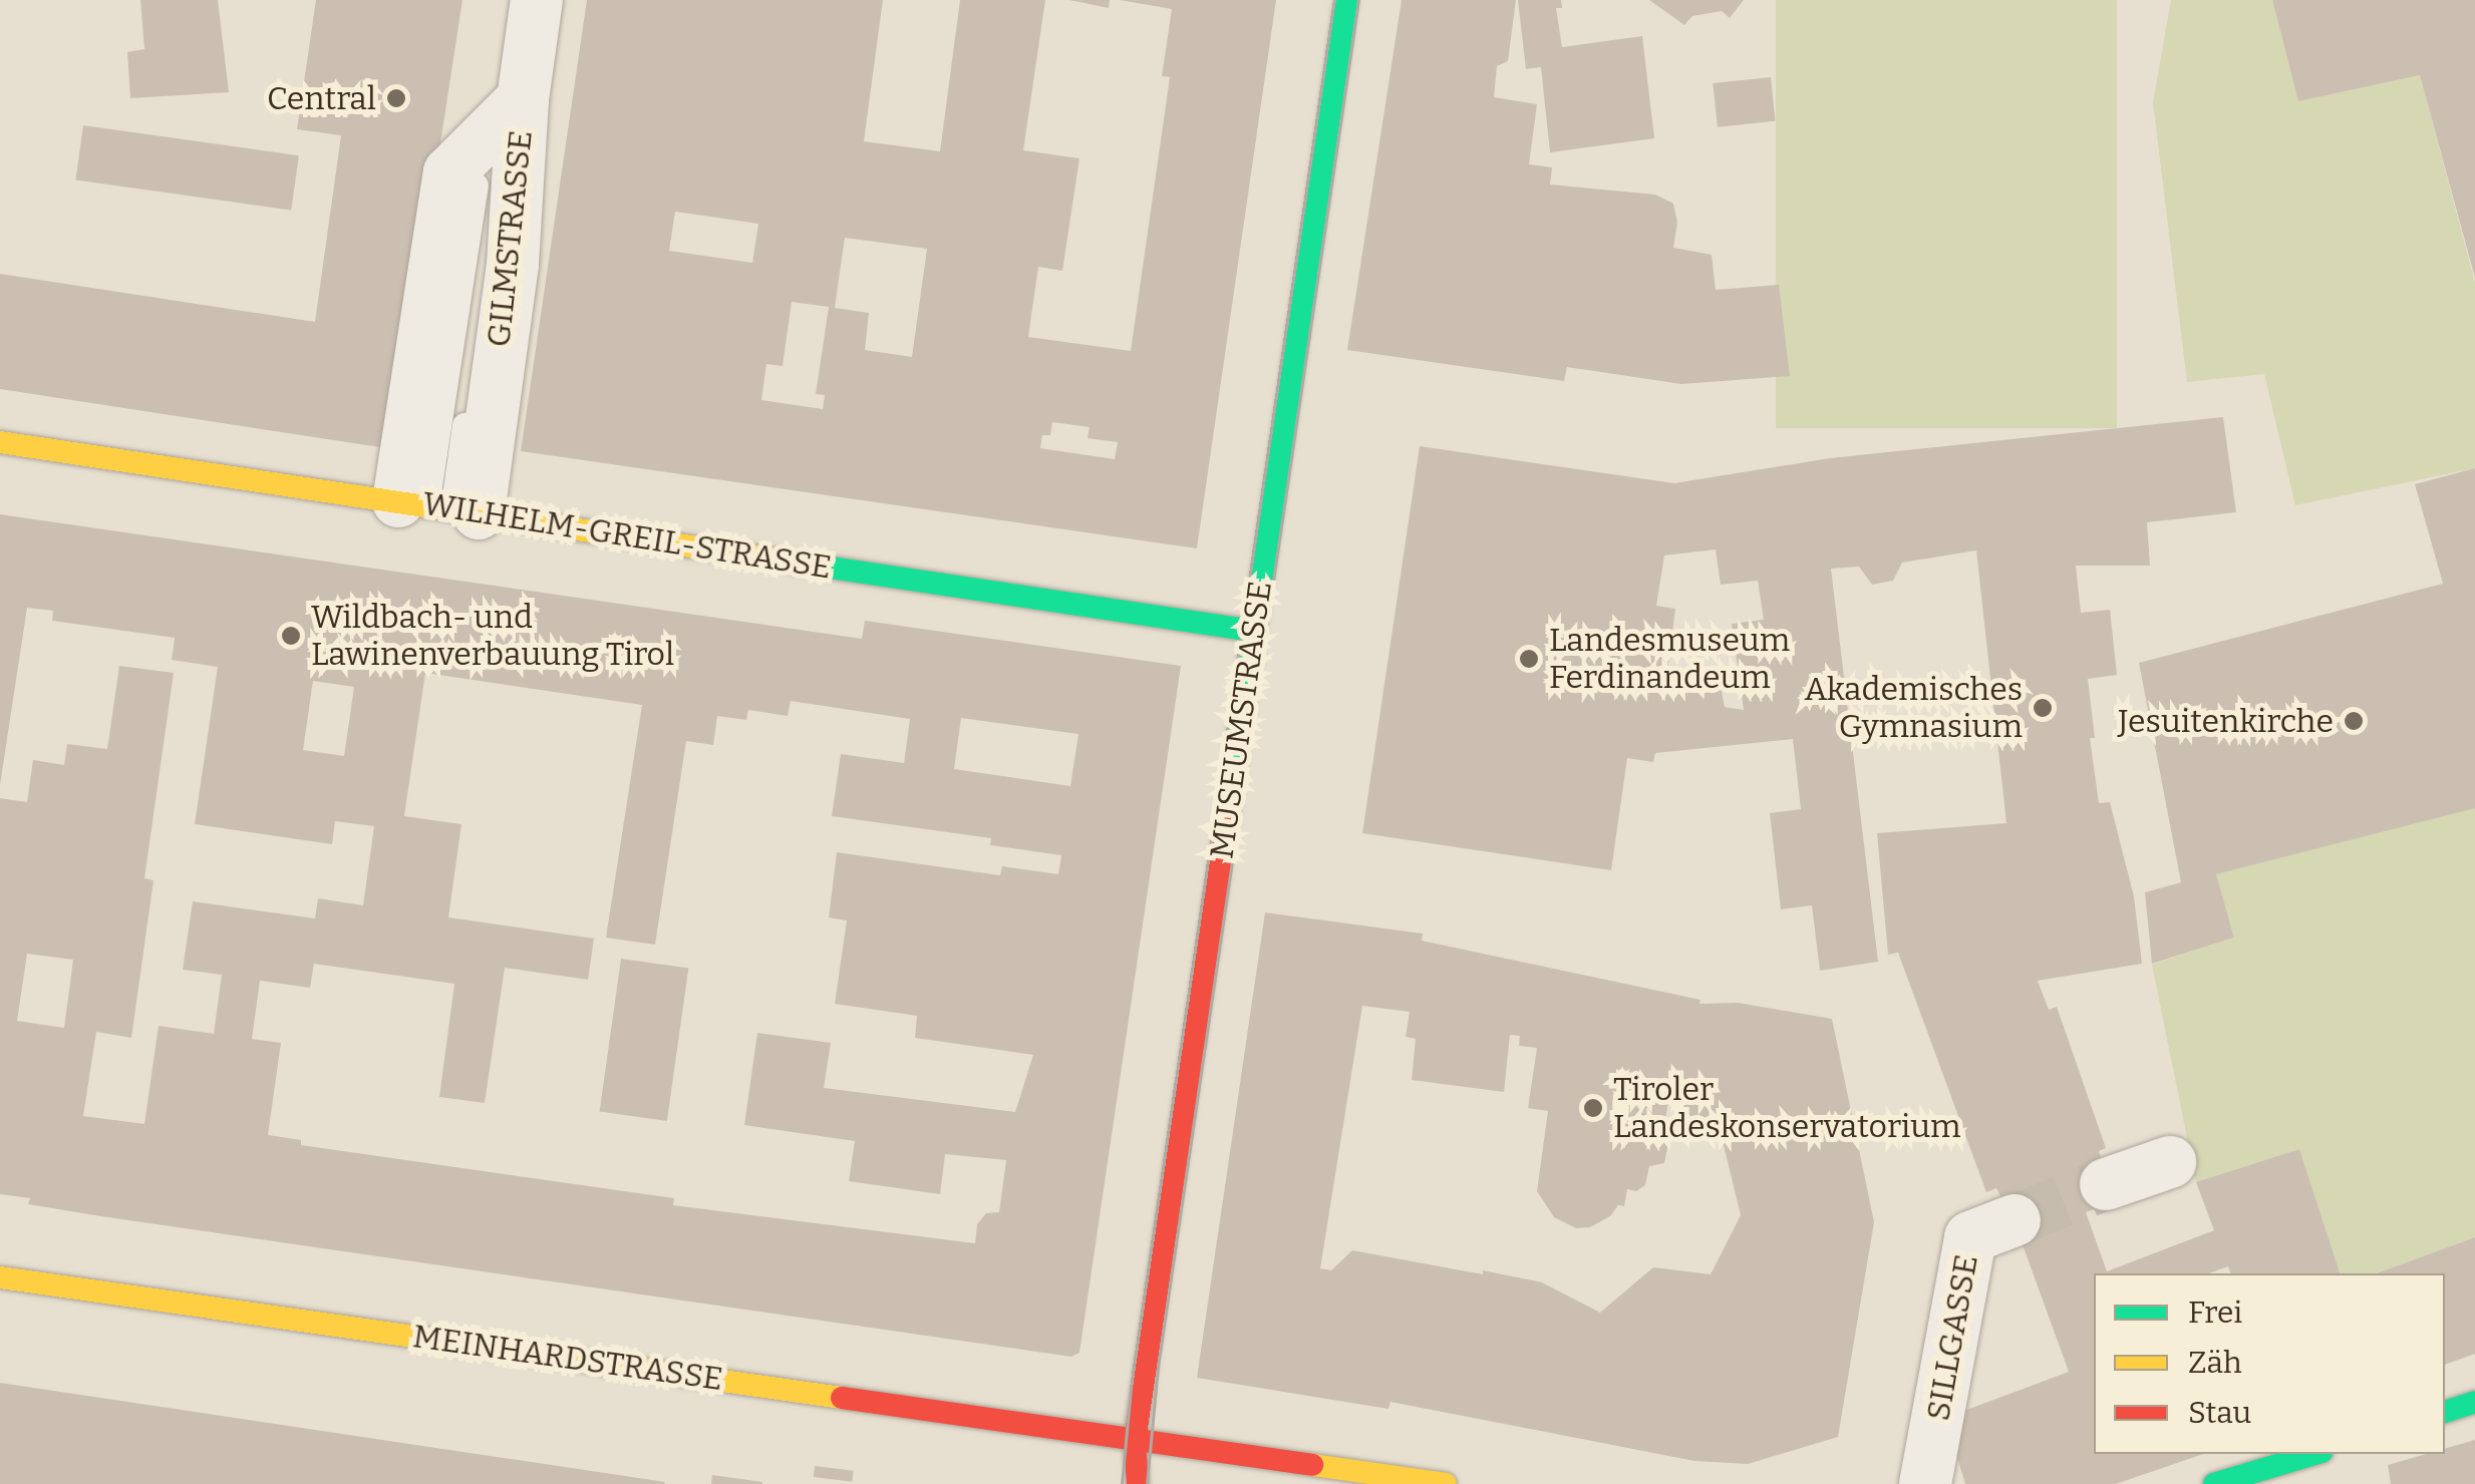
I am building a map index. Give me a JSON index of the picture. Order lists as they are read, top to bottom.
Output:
{
  "streets": {
    "street": [
      "GILMSTRASSE",
      "WILHELM-GREIL-STRASSE",
      "MUSEUMSTRASSE",
      "SILLGASSE",
      "MEINHARDSTRASSE"
    ]
  },
  "crossings": [
    ["GILMSTRASSE", "WILHELM-GREIL-STRASSE"],
    ["WILHELM-GREIL-STRASSE", "MUSEUMSTRASSE"],
    ["MUSEUMSTRASSE", "MEINHARDSTRASSE"]
  ],
  "places": [
    "Central",
    "Wildbach- und Lawinenverbauung Tirol",
    "Landesmuseum Ferdinandeum",
    "Akademisches Gymnasium",
    "Jesuitenkirche",
    "Tiroler Landeskonservatorium"
  ],
  "legend": ["Frei", "Zäh", "Stau"]
}
